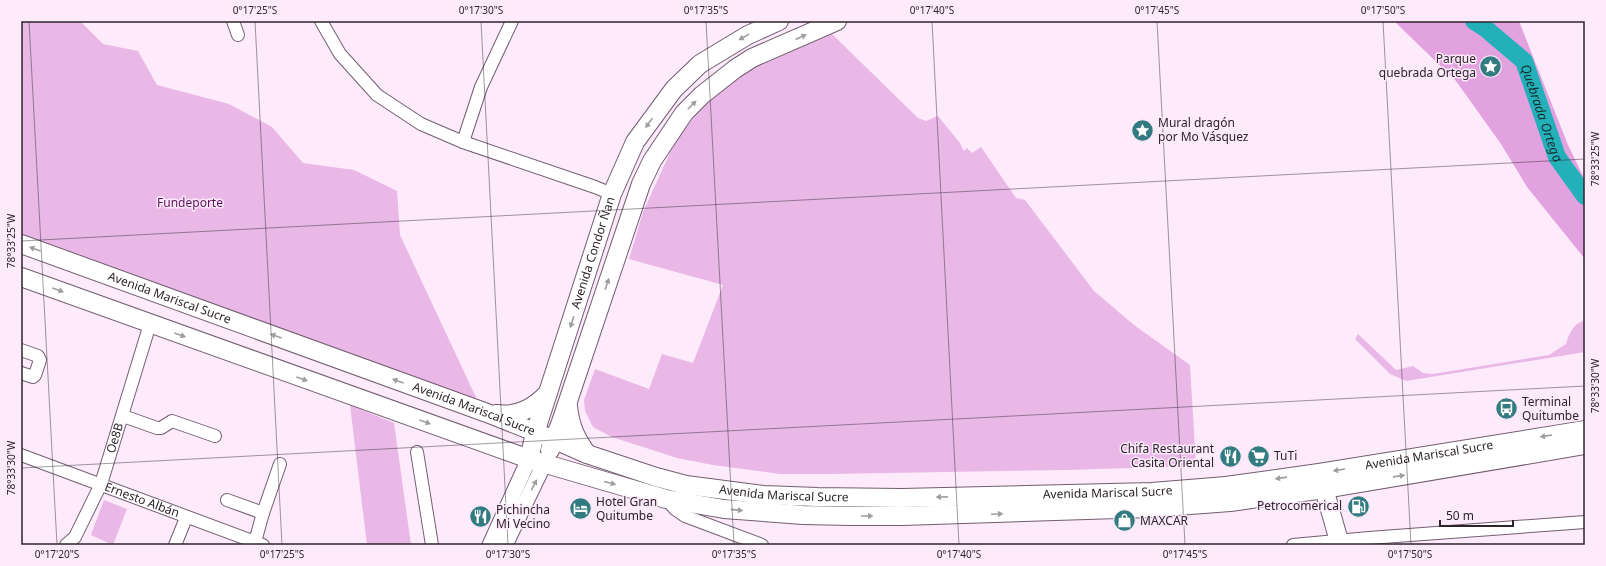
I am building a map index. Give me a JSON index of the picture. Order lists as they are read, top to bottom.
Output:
{
  "streets": {
    "main road": ["Avenida Condor Ñan", "Avenida Mariscal Sucre"],
    "street": ["Oe8B", "Ernesto Albán"]
  },
  "crossings": [
    ["Avenida Condor Ñan", "Avenida Mariscal Sucre"],
    ["Avenida Mariscal Sucre", "Oe8B"],
    ["Oe8B", "Ernesto Albán"]
  ],
  "water": ["Quebrada Ortega"],
  "parks": ["Fundeporte"],
  "places": {
    "place": ["Parque quebrada Ortega", "Mural dragón por Mo Vásquez"],
    "bus stop": ["Terminal Quitumbe"],
    "restaurant": ["Chifa Restaurant Casita Oriental", "Pichincha Mi Vecino"],
    "supermarket": ["TuTi"],
    "fuel station": ["Petrocomerical"],
    "hotel": ["Hotel Gran Quitumbe"],
    "shop": ["MAXCAR"]
  },
  "scale_bar": "50 m",
  "coordinates": [
    "0°17'25\"S",
    "0°17'30\"S",
    "0°17'35\"S",
    "0°17'40\"S",
    "0°17'45\"S",
    "0°17'50\"S",
    "78°33'25\"W",
    "78°33'30\"W",
    "0°17'20\"S"
  ]
}
